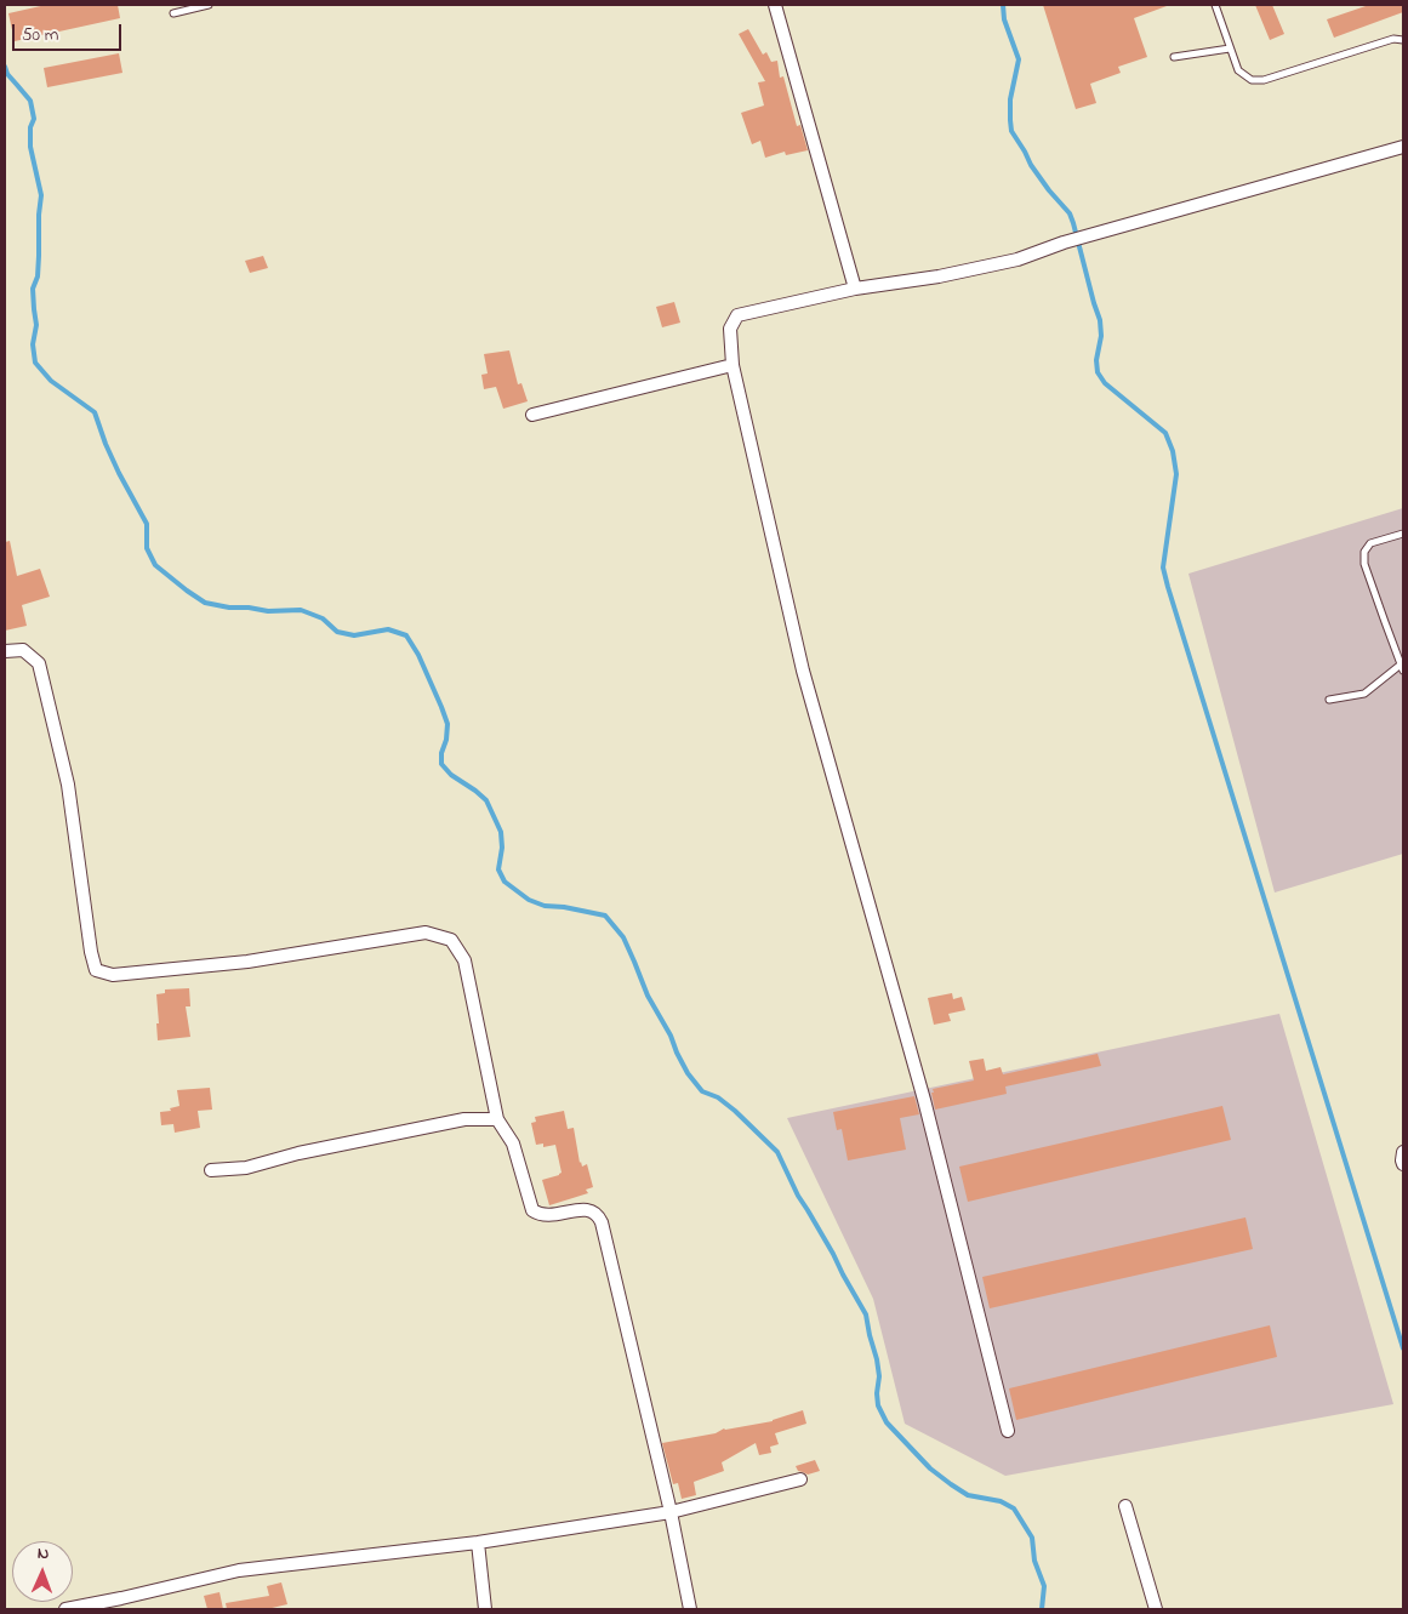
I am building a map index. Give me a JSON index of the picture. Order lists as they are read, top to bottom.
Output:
{
  "scale_bar": "50 m",
  "north": "top"
}
